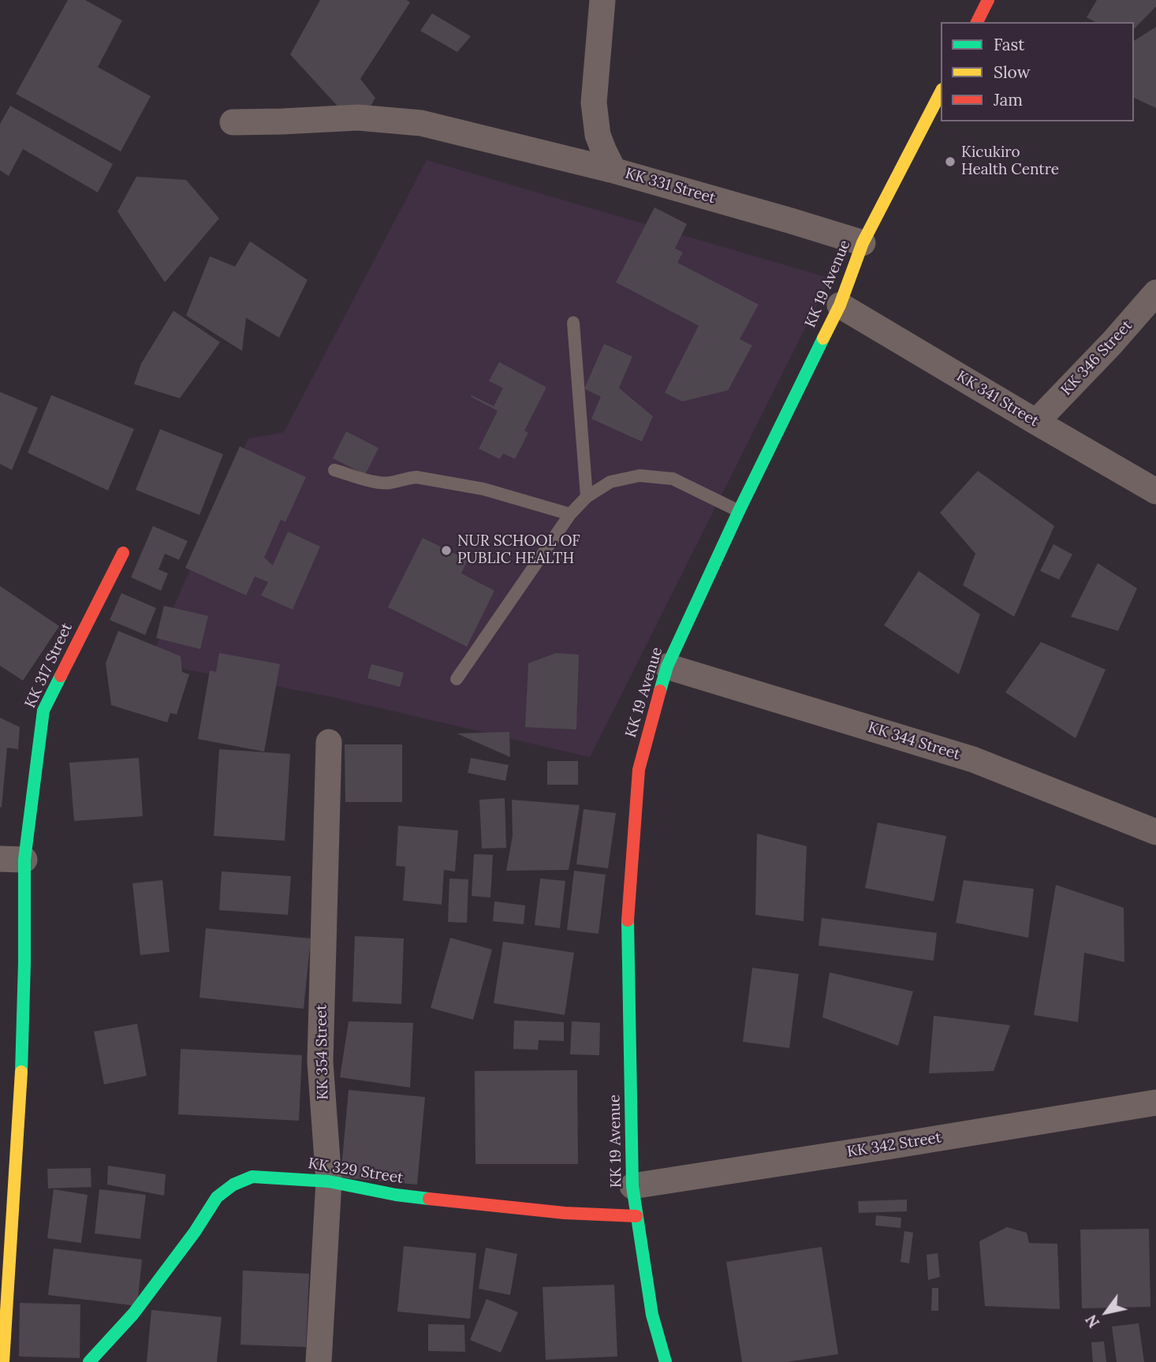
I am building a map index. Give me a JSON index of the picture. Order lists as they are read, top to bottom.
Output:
{
  "streets": {
    "street": [
      "KK 331 Street",
      "KK 19 Avenue",
      "KK 346 Street",
      "KK 341 Street",
      "KK 317 Street",
      "KK 344 Street",
      "KK 354 Street",
      "KK 342 Street",
      "KK 329 Street"
    ]
  },
  "crossings": [
    ["KK 331 Street", "KK 19 Avenue"],
    ["KK 19 Avenue", "KK 341 Street"],
    ["KK 19 Avenue", "KK 344 Street"],
    ["KK 19 Avenue", "KK 342 Street"],
    ["KK 19 Avenue", "KK 329 Street"],
    ["KK 346 Street", "KK 341 Street"],
    ["KK 354 Street", "KK 329 Street"]
  ],
  "places": ["Kicukiro Health Centre", "NUR SCHOOL OF PUBLIC HEALTH"],
  "legend": ["Fast", "Slow", "Jam"],
  "north": "bottom left"
}
